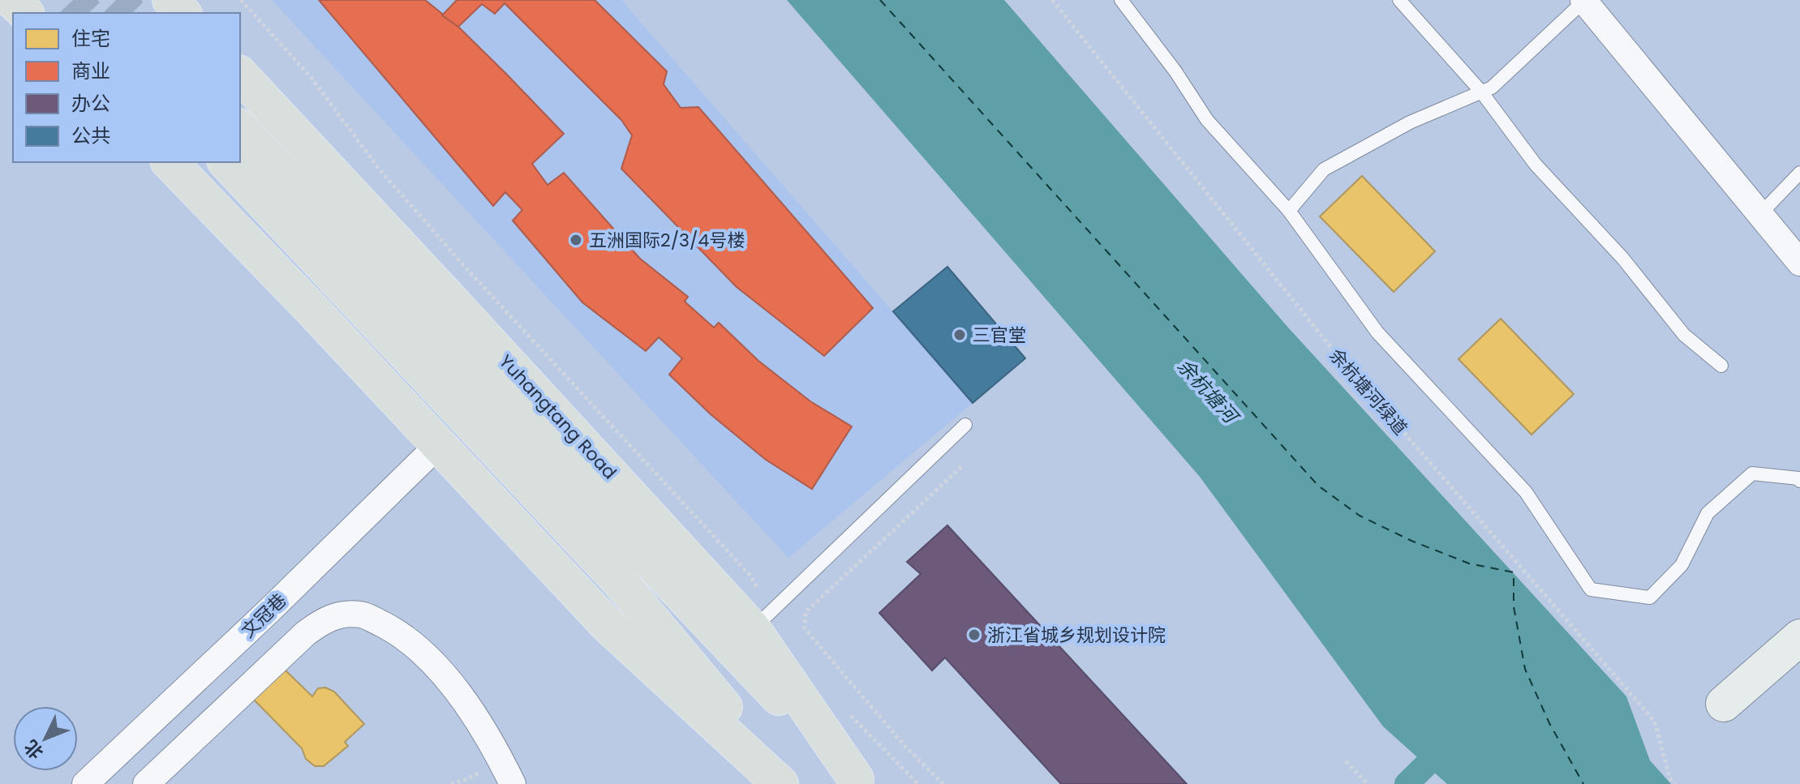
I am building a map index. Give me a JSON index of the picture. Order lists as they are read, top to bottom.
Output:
{
  "streets": {
    "main road": ["Yuhangtang Road"],
    "street": ["文冠巷"],
    "path": ["余杭塘河绿道"]
  },
  "water": ["余杭塘河"],
  "places": ["五洲国际2/3/4号楼", "三官堂", "浙江省城乡规划设计院"],
  "legend": [
    "住宅",
    "商业",
    "办公",
    "公共"
  ],
  "north": "bottom left"
}
